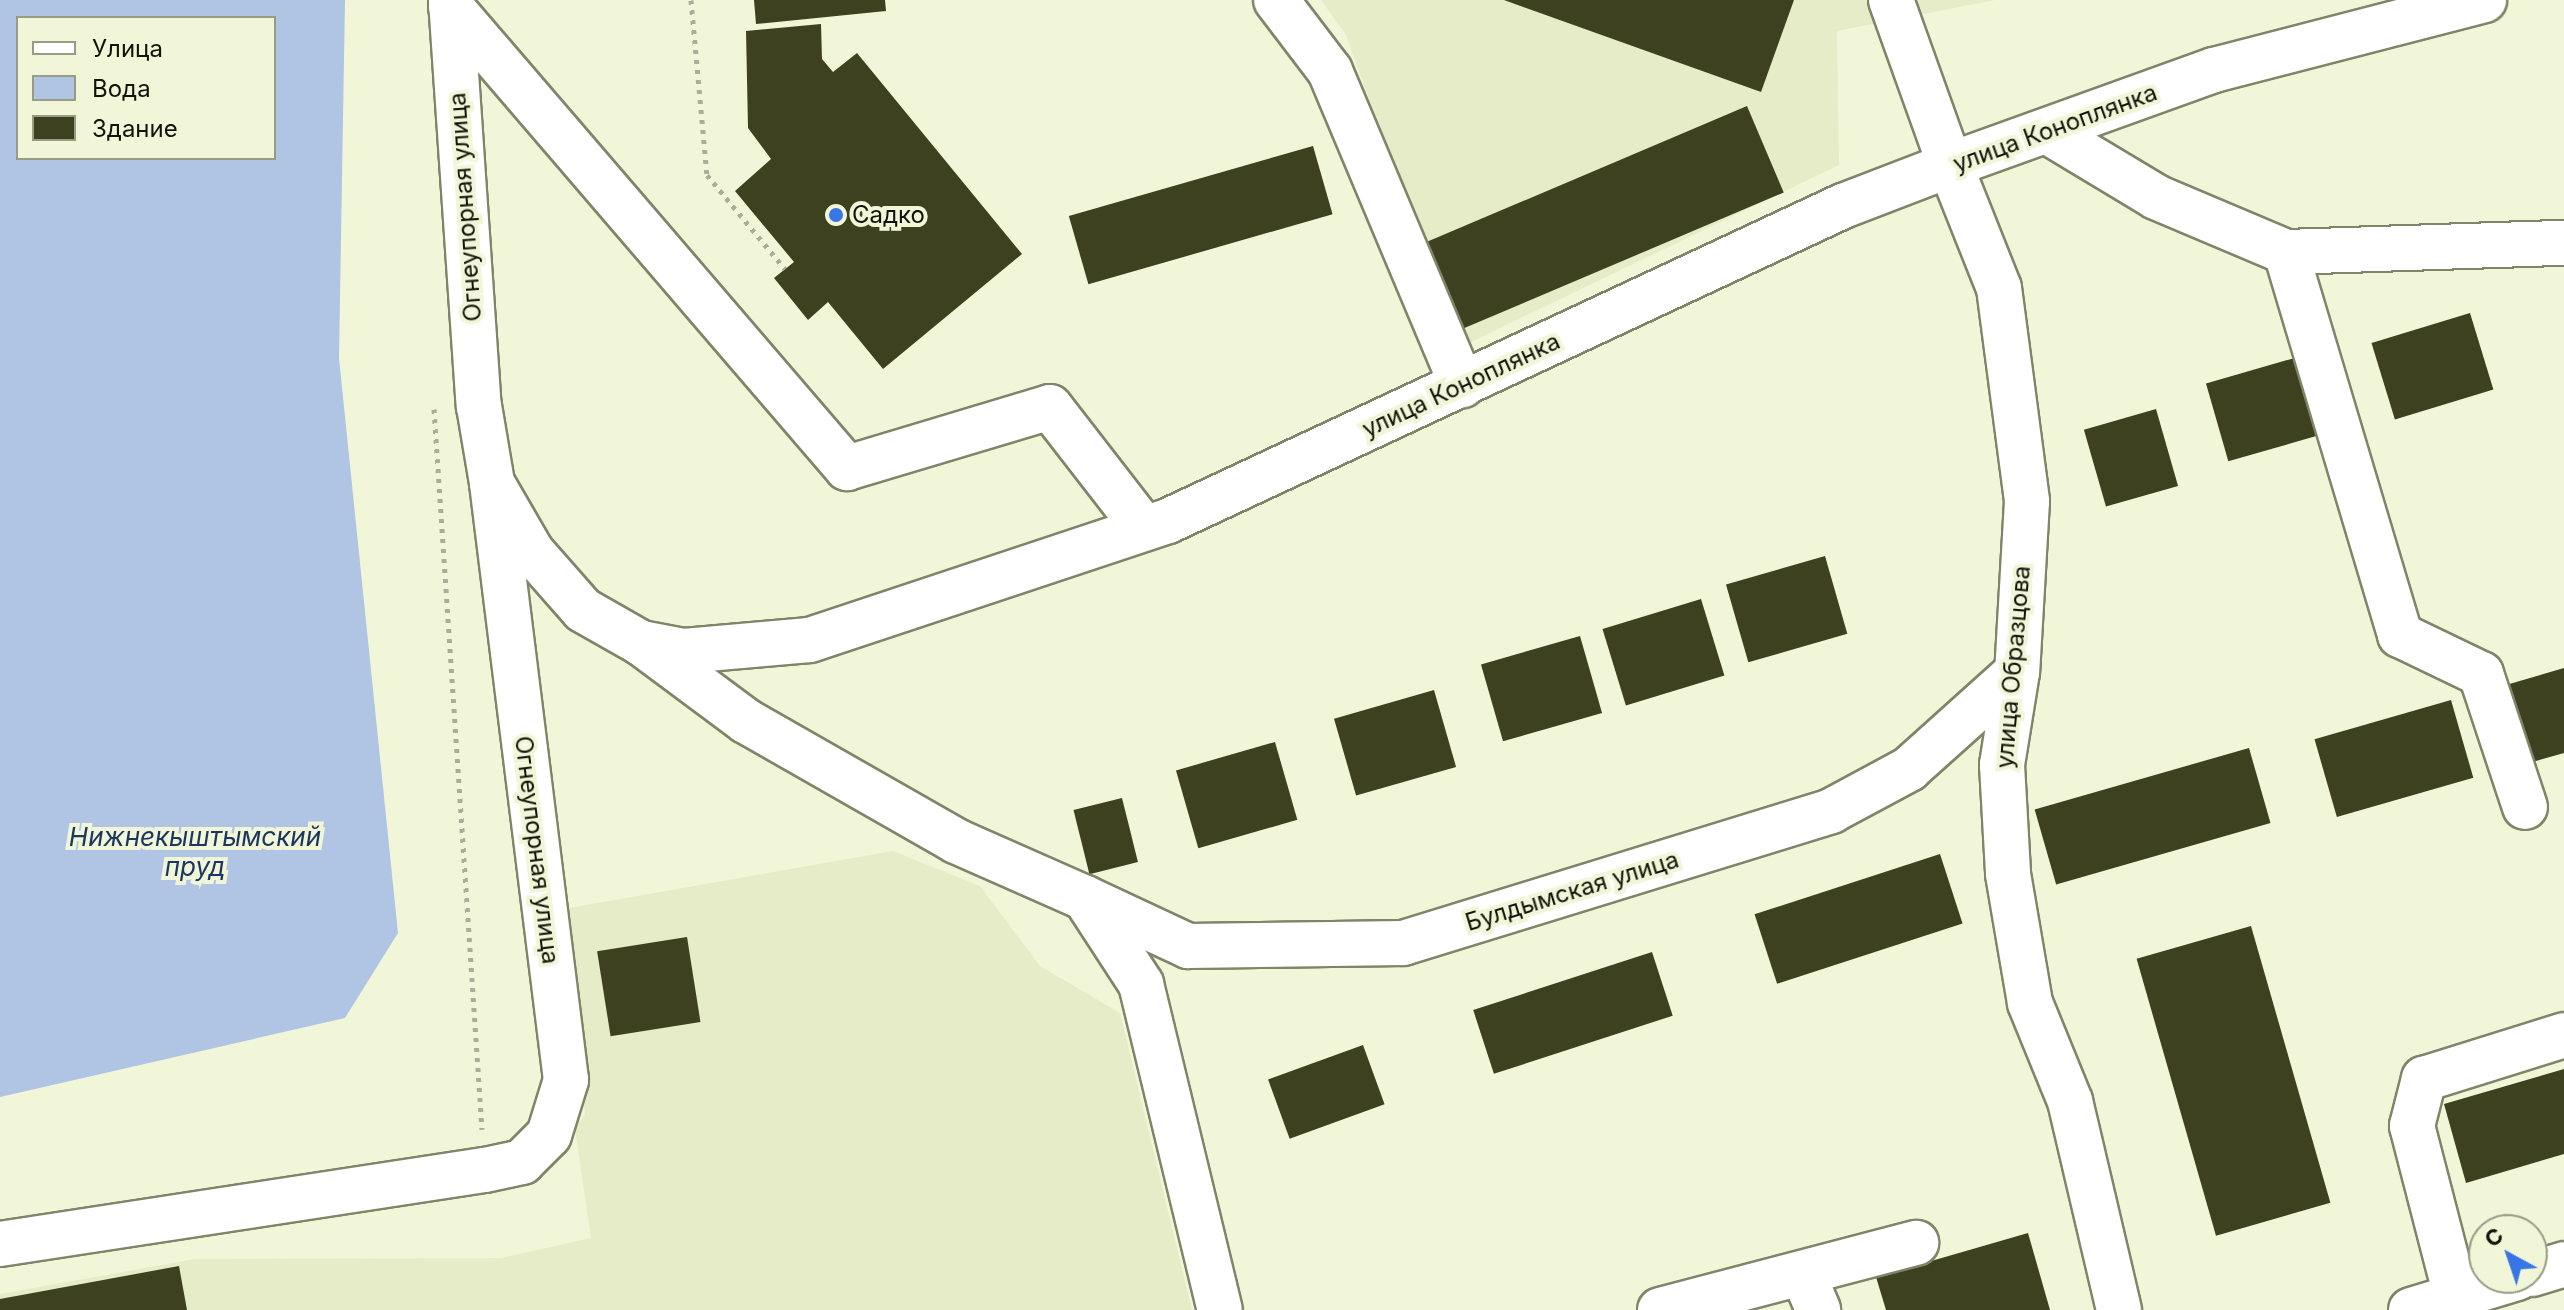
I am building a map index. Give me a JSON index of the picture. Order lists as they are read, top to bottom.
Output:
{
  "streets": {
    "street": [
      "улица Коноплянка",
      "Огнеупорная улица",
      "улица Образцова",
      "Булдымская улица"
    ]
  },
  "crossings": [
    ["улица Коноплянка", "Огнеупорная улица"],
    ["улица Коноплянка", "улица Образцова"],
    ["улица Коноплянка", "Булдымская улица"],
    ["улица Образцова", "Булдымская улица"]
  ],
  "water": ["Нижнекыштымский пруд"],
  "places": ["Садко"],
  "legend": ["Улица", "Вода", "Здание"],
  "north": "top left"
}
